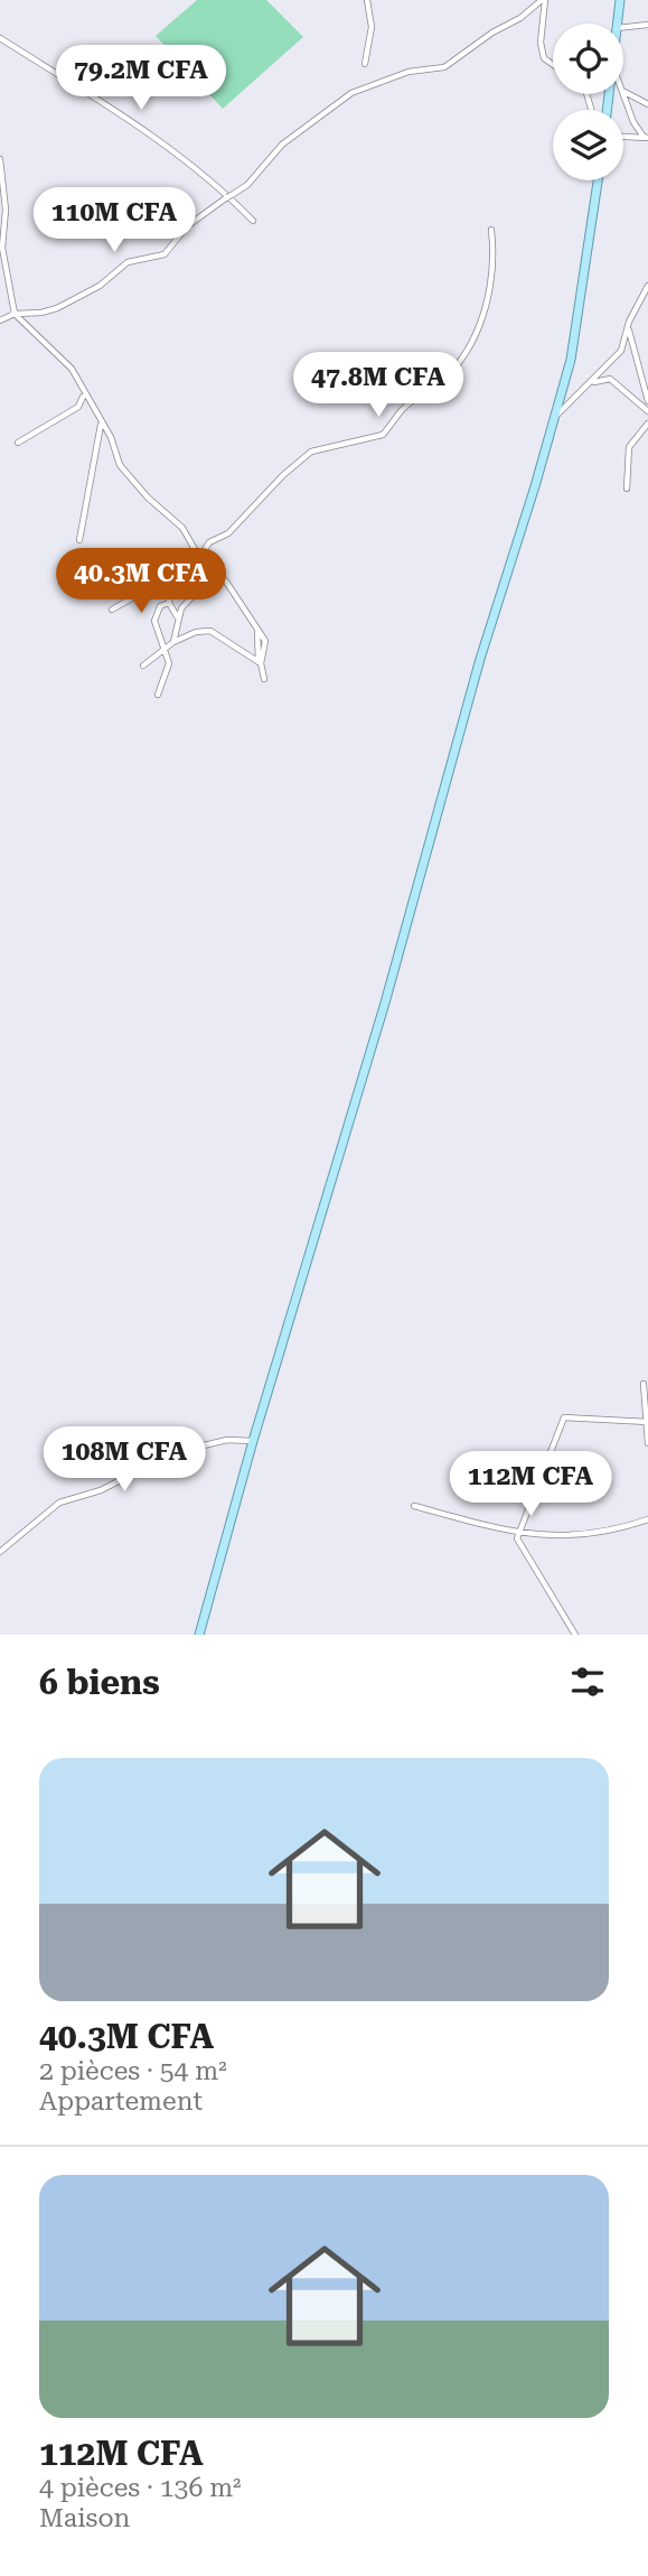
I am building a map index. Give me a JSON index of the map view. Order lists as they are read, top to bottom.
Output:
{
  "page": {
    "price": [
      "79.2M CFA",
      "110M CFA",
      "47.8M CFA",
      "40.3M CFA",
      "108M CFA",
      "112M CFA"
    ],
    "heading": "6 biens",
    "list": [
      {
        "name": "40.3M CFA",
        "note": "2 pièces · 54 m² · Appartement"
      },
      {
        "name": "112M CFA",
        "note": "4 pièces · 136 m² · Maison"
      }
    ]
  }
}
